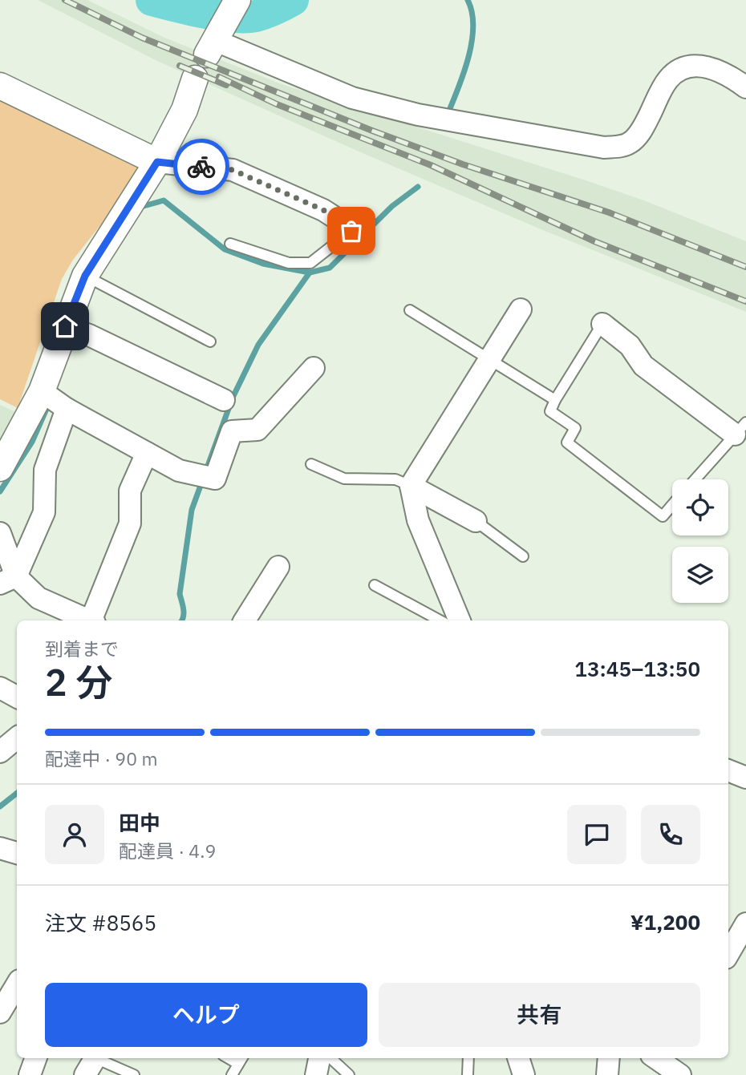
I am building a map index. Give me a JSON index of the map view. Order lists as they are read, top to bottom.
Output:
{
  "page": {
    "heading": ["2 分", "到着まで", "13:45–13:50"],
    "panel": [
      "田中",
      "配達員 · 4.9",
      "注文 #8565",
      "¥1,200"
    ],
    "bar": "配達中 · 90 m",
    "buttons": ["ヘルプ", "共有"]
  }
}
